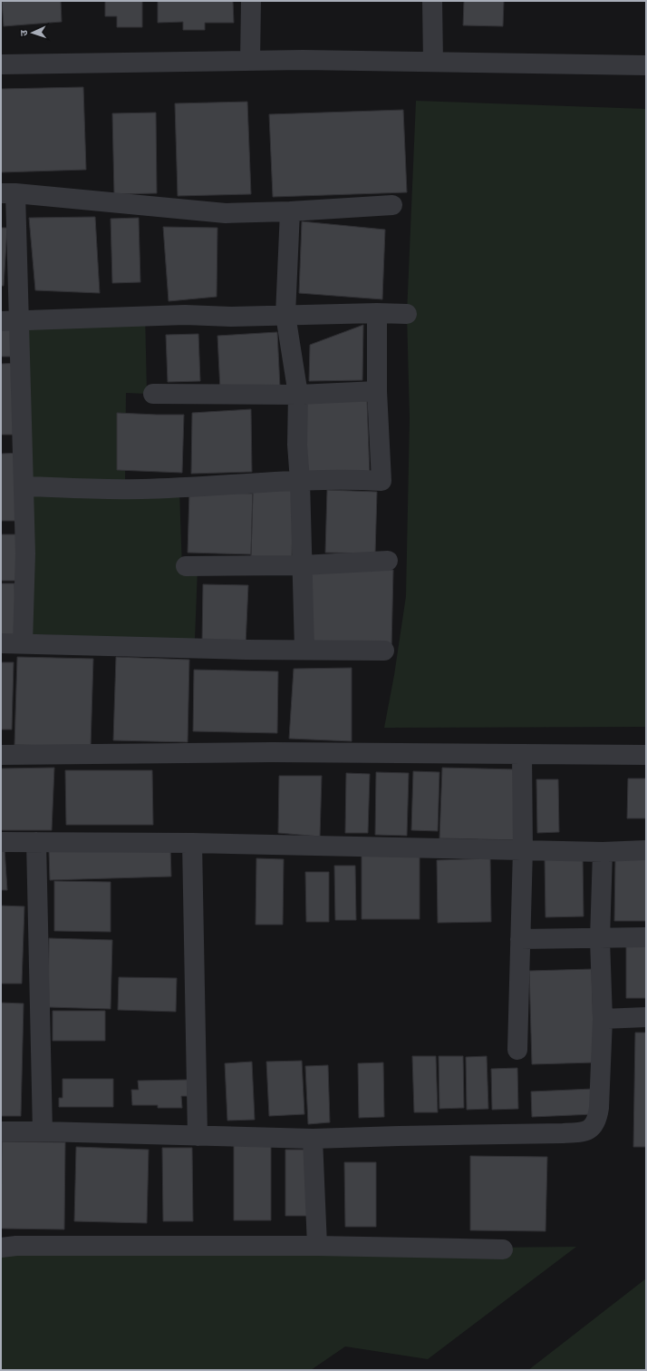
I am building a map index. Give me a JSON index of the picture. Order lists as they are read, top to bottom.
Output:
{
  "north": "left"
}
